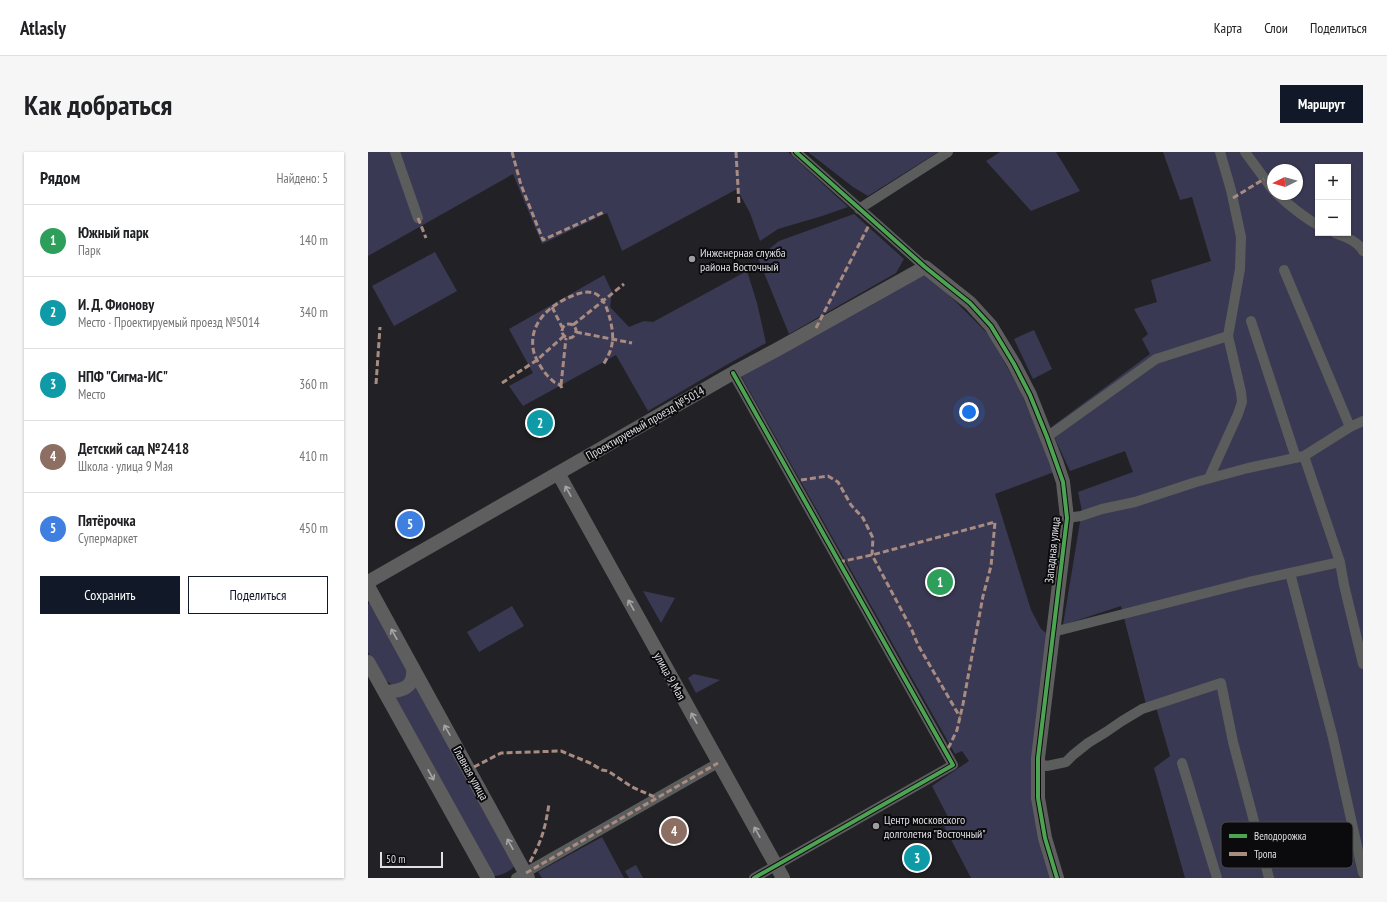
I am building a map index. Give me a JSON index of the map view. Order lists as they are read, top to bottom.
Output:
{
  "streets": {
    "street": [
      "Проектируемый проезд №5014",
      "Западная улица",
      "улица 9 Мая",
      "Главная улица"
    ]
  },
  "crossings": [
    ["Проектируемый проезд №5014", "Западная улица"],
    ["Проектируемый проезд №5014", "улица 9 Мая"]
  ],
  "one_way": ["улица 9 Мая"],
  "places": ["Инженерная служба района Восточный", "Центр московского долголетия \"Восточный\""],
  "legend": ["Велодорожка", "Тропа"],
  "scale_bar": "50 m",
  "north": "left",
  "page": {
    "header": "Atlasly",
    "nav": ["Карта", "Слои", "Поделиться"],
    "buttons": [
      "Маршрут",
      ["Сохранить", "Поделиться"]
    ],
    "title": "Как добраться",
    "heading": ["Рядом", "Найдено: 5"],
    "map_buttons": ["+", "−"],
    "list": [
      {
        "mark": "1",
        "name": "Южный парк",
        "note": "Парк",
        "value": "140 m"
      },
      {
        "mark": "2",
        "name": "И. Д. Фионову",
        "note": "Место · Проектируемый проезд №5014",
        "value": "340 m"
      },
      {
        "mark": "3",
        "name": "НПФ \"Сигма-ИС\"",
        "note": "Место",
        "value": "360 m"
      },
      {
        "mark": "4",
        "name": "Детский сад №2418",
        "note": "Школа · улица 9 Мая",
        "value": "410 m"
      },
      {
        "mark": "5",
        "name": "Пятёрочка",
        "note": "Супермаркет",
        "value": "450 m"
      }
    ],
    "pins": [
      "2",
      "5",
      "1",
      "4",
      "3"
    ],
    "scale": "50 m"
  }
}
